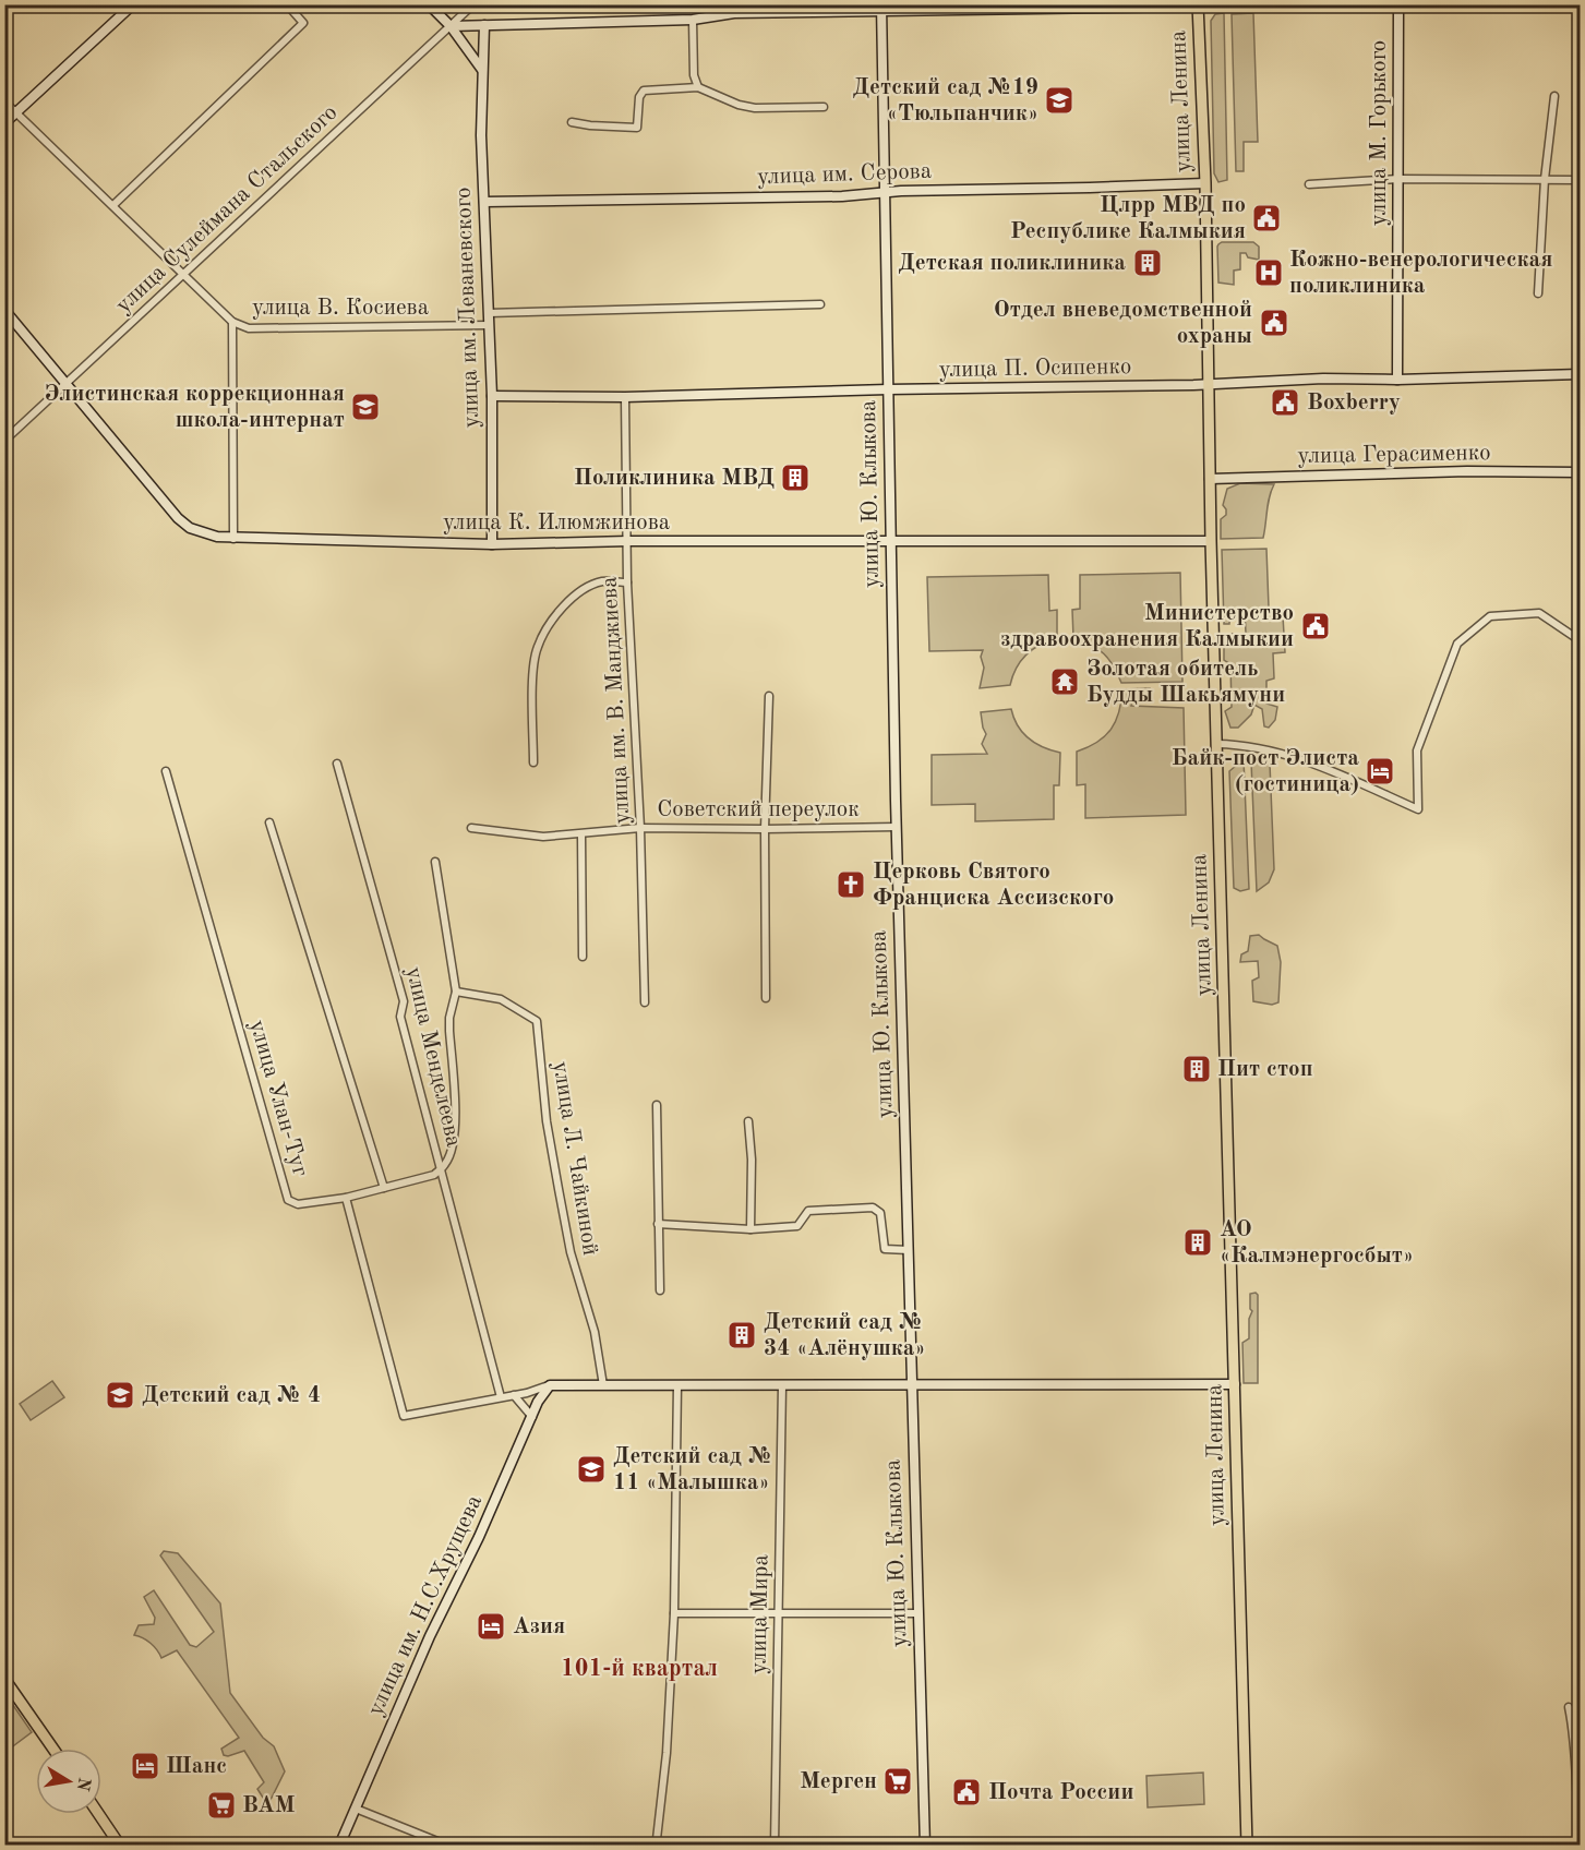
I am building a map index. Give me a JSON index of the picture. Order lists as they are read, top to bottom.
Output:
{
  "streets": {
    "main road": [
      "улица Ленина",
      "улица М. Горького",
      "улица им. Серова",
      "улица им. Леваневского",
      "улица П. Осипенко",
      "улица Герасименко",
      "улица Ю. Клыкова",
      "улица К. Илюмжинова",
      "улица им. Н.С.Хрущева"
    ],
    "street": [
      "улица Сулеймана Стальского",
      "улица В. Косиева",
      "улица им. В. Манджиева",
      "Советский переулок",
      "улица Менделеева",
      "улица Улан-Туг",
      "улица Л. Чайкиной",
      "улица Мира"
    ]
  },
  "crossings": [
    ["улица Ленина", "улица им. Серова"],
    ["улица Ленина", "улица П. Осипенко"],
    ["улица Ленина", "улица Герасименко"],
    ["улица Ленина", "улица К. Илюмжинова"],
    ["улица М. Горького", "улица П. Осипенко"],
    ["улица им. Серова", "улица им. Леваневского"],
    ["улица им. Серова", "улица Ю. Клыкова"],
    ["улица Сулеймана Стальского", "улица В. Косиева"],
    ["улица Сулеймана Стальского", "улица К. Илюмжинова"],
    ["улица В. Косиева", "улица им. Леваневского"],
    ["улица В. Косиева", "улица К. Илюмжинова"],
    ["улица им. Леваневского", "улица П. Осипенко"],
    ["улица им. Леваневского", "улица К. Илюмжинова"],
    ["улица П. Осипенко", "улица Ю. Клыкова"],
    ["улица П. Осипенко", "улица им. В. Манджиева"],
    ["улица Ю. Клыкова", "улица К. Илюмжинова"],
    ["улица Ю. Клыкова", "Советский переулок"],
    ["улица К. Илюмжинова", "улица им. В. Манджиева"],
    ["улица им. В. Манджиева", "Советский переулок"]
  ],
  "districts": ["101-й квартал"],
  "places": {
    "school or university": [
      "Детский сад №19 «Тюльпанчик»",
      "Элистинская коррекционная школа-интернат",
      "Детский сад № 4",
      "Детский сад № 11 «Малышка»"
    ],
    "public building": [
      "Цлрр МВД по Республике Калмыкия",
      "Отдел вневедомственной охраны",
      "Boxberry",
      "Министерство здравоохранения Калмыкии",
      "Почта России"
    ],
    "building": [
      "Детская поликлиника",
      "Поликлиника МВД",
      "Пит стоп",
      "АО «Калмэнергосбыт»",
      "Детский сад № 34 «Алёнушка»"
    ],
    "hospital": ["Кожно-венерологическая поликлиника"],
    "temple": ["Золотая обитель Будды Шакьямуни"],
    "hotel": ["Байк-пост Элиста (гостиница)", "Азия", "Шанс"],
    "church": ["Церковь Святого Франциска Ассизского"],
    "supermarket": ["Мерген", "ВАМ"]
  },
  "north": "right"
}
